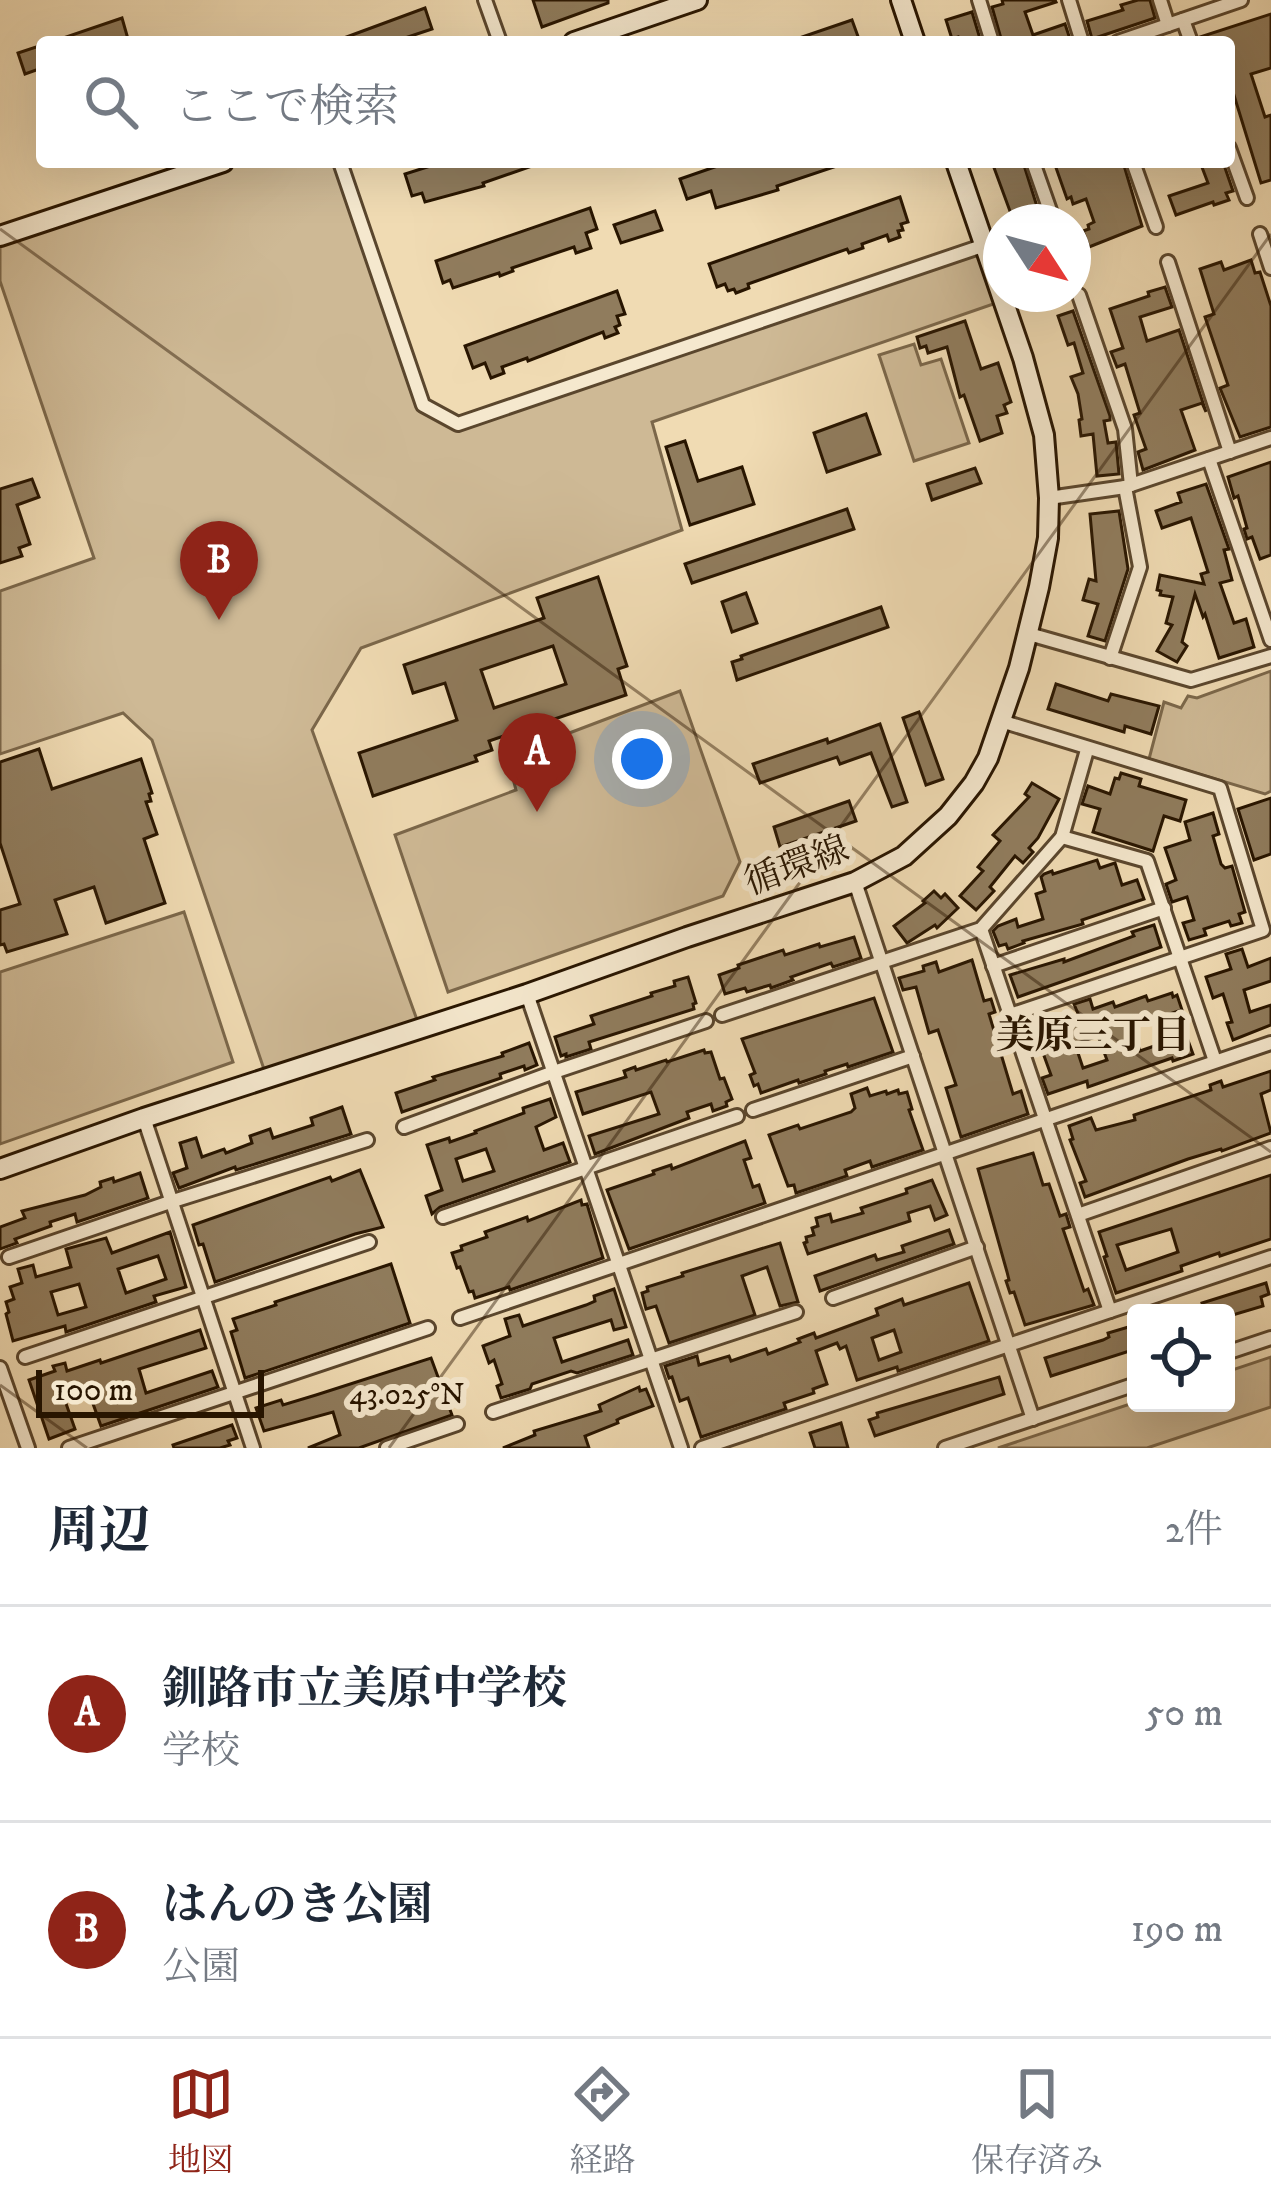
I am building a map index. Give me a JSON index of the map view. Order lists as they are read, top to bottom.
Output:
{
  "streets": {
    "street": ["循環線"]
  },
  "districts": ["美原三丁目"],
  "scale_bar": "100 m",
  "north": "bottom right",
  "page": {
    "search": "ここで検索",
    "pins": ["B", "A"],
    "scale": "100 m",
    "heading": ["周辺", "2件"],
    "list": [
      {
        "mark": "A",
        "name": "釧路市立美原中学校",
        "note": "学校",
        "value": "50 m"
      },
      {
        "mark": "B",
        "name": "はんのき公園",
        "note": "公園",
        "value": "190 m"
      }
    ],
    "nav": ["地図", "経路", "保存済み"]
  },
  "coordinates": ["43.025°N"]
}
